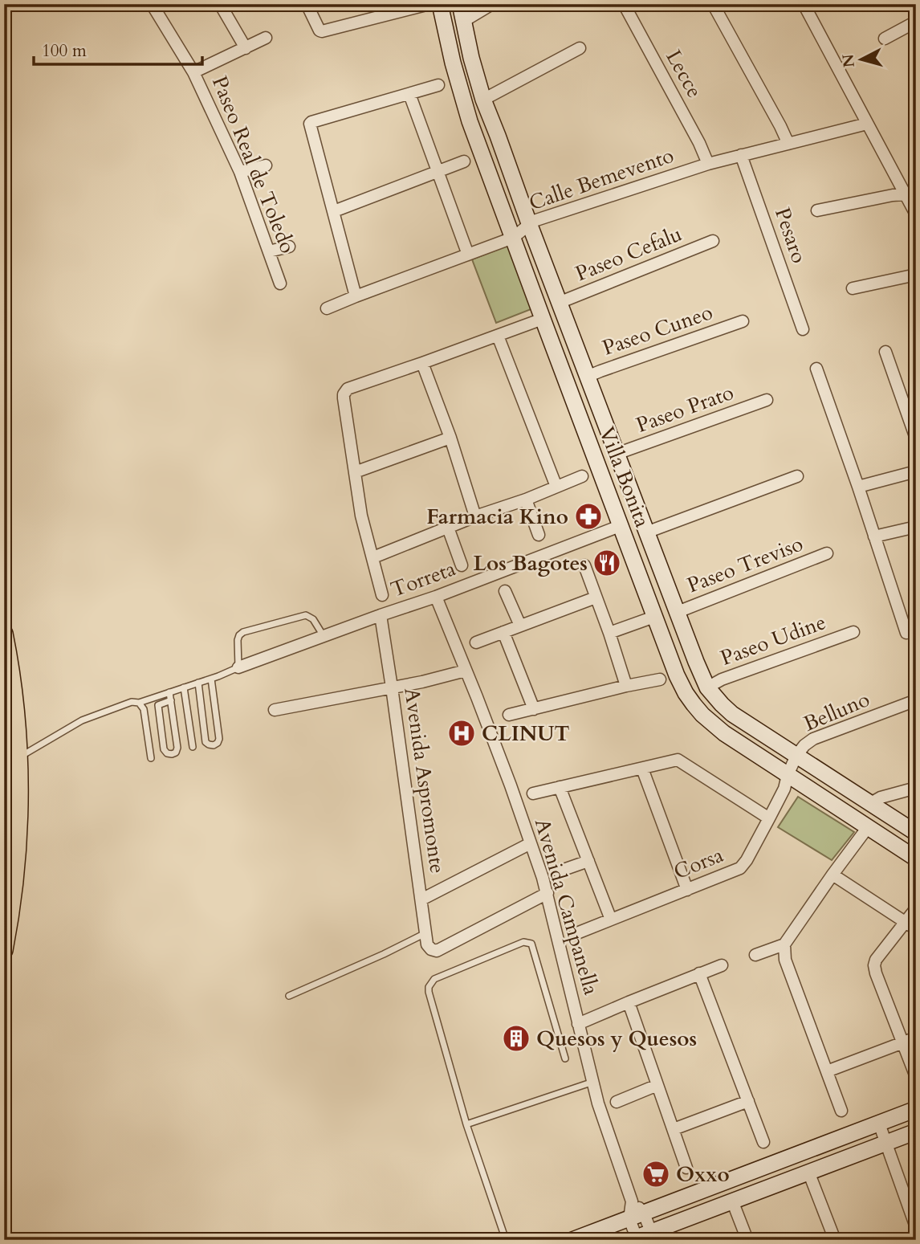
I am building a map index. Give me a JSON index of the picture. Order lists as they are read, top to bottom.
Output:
{
  "streets": {
    "street": [
      "Lecce",
      "Paseo Real de Toledo",
      "Calle Bemevento",
      "Pesaro",
      "Paseo Cefalu",
      "Paseo Cuneo",
      "Paseo Prato",
      "Villa Bonita",
      "Paseo Treviso",
      "Torreta",
      "Paseo Udine",
      "Belluno",
      "Avenida Aspromonte",
      "Corsa",
      "Avenida Campanella"
    ]
  },
  "crossings": [
    ["Lecce", "Calle Bemevento"],
    ["Calle Bemevento", "Pesaro"],
    ["Calle Bemevento", "Villa Bonita"],
    ["Paseo Cefalu", "Villa Bonita"],
    ["Paseo Cuneo", "Villa Bonita"],
    ["Paseo Prato", "Villa Bonita"],
    ["Villa Bonita", "Paseo Treviso"],
    ["Villa Bonita", "Torreta"],
    ["Villa Bonita", "Paseo Udine"],
    ["Villa Bonita", "Belluno"],
    ["Villa Bonita", "Corsa"],
    ["Torreta", "Avenida Aspromonte"],
    ["Torreta", "Avenida Campanella"],
    ["Belluno", "Corsa"],
    ["Avenida Aspromonte", "Avenida Campanella"]
  ],
  "places": {
    "pharmacy": ["Farmacia Kino"],
    "restaurant": ["Los Bagotes"],
    "hospital": ["CLINUT"],
    "building": ["Quesos y Quesos"],
    "supermarket": ["Oxxo"]
  },
  "scale_bar": "100 m",
  "north": "left"
}
